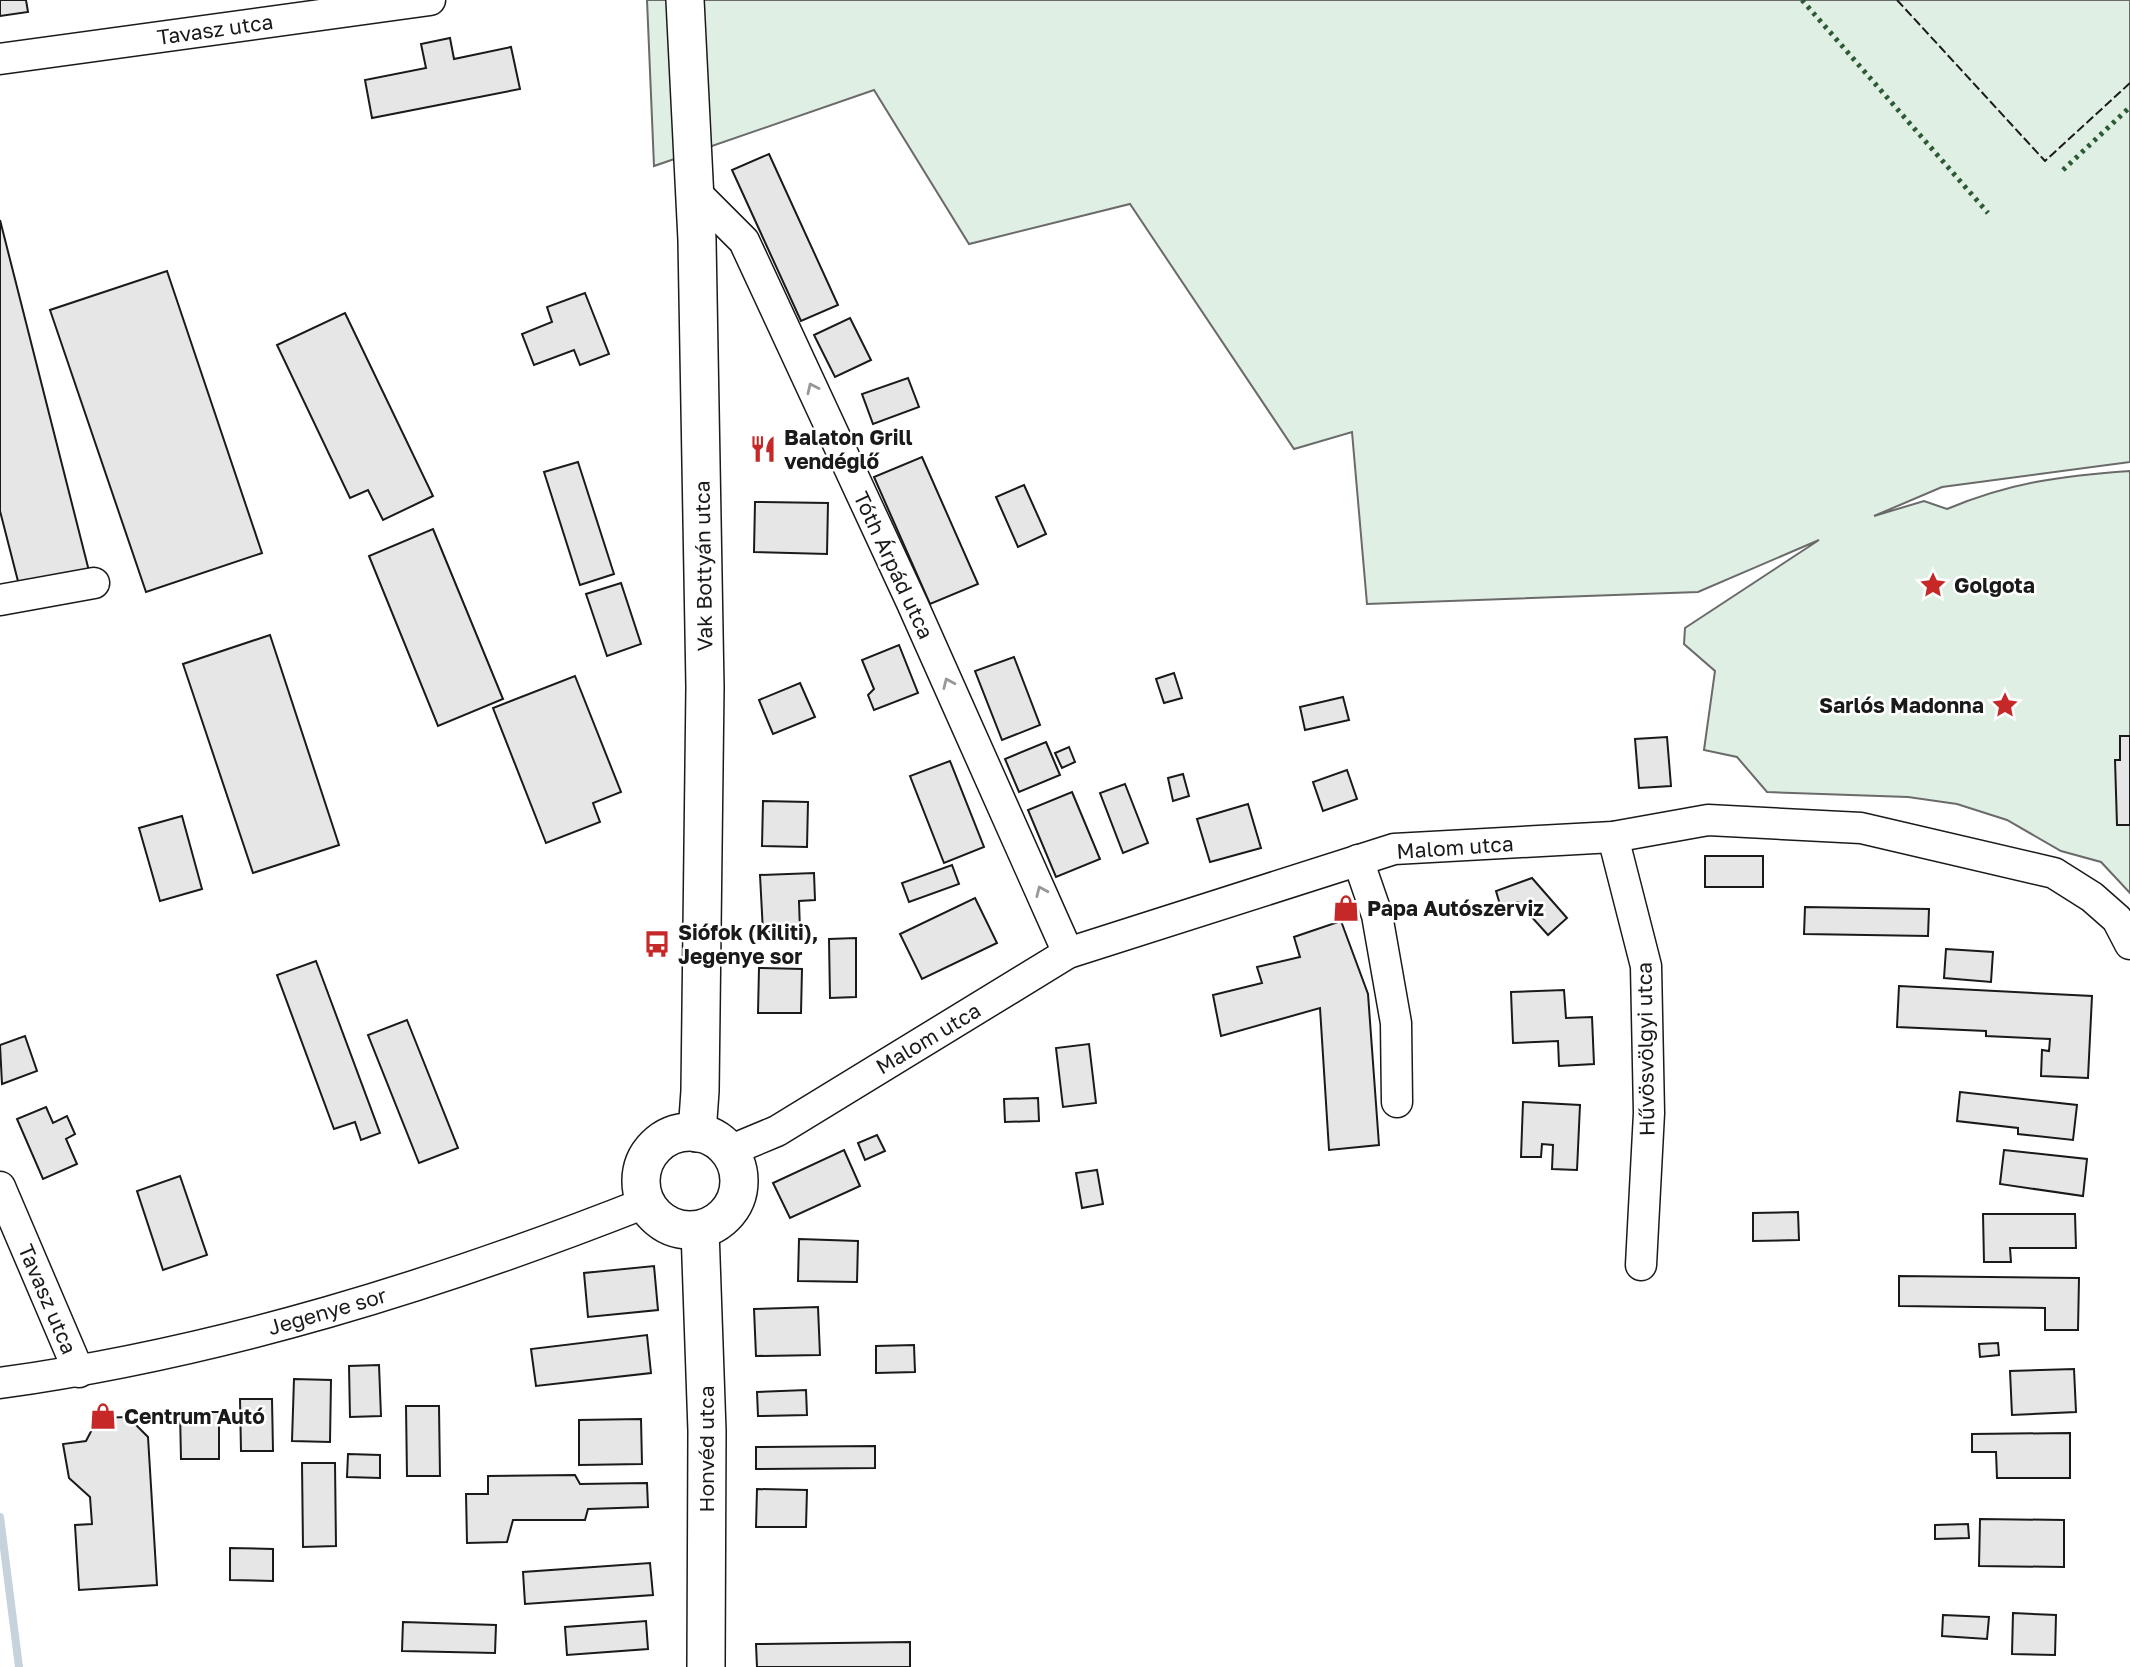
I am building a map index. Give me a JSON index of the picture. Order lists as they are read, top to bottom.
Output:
{
  "streets": {
    "main road": ["Vak Bottyán utca", "Honvéd utca"],
    "street": [
      "Tavasz utca",
      "Tóth Árpád utca",
      "Malom utca",
      "Hűvösvölgyi utca",
      "Jegenye sor"
    ]
  },
  "crossings": [
    ["Tavasz utca", "Jegenye sor"],
    ["Tóth Árpád utca", "Vak Bottyán utca"],
    ["Tóth Árpád utca", "Malom utca"],
    ["Vak Bottyán utca", "Malom utca"],
    ["Vak Bottyán utca", "Jegenye sor"],
    ["Vak Bottyán utca", "Honvéd utca"],
    ["Malom utca", "Hűvösvölgyi utca"],
    ["Malom utca", "Jegenye sor"],
    ["Malom utca", "Honvéd utca"],
    ["Jegenye sor", "Honvéd utca"]
  ],
  "one_way": ["Tóth Árpád utca"],
  "places": {
    "restaurant": ["Balaton Grill vendéglő"],
    "place": ["Golgota", "Sarlós Madonna"],
    "shop": ["Papa Autószerviz", "Centrum Autó"],
    "bus stop": ["Siófok (Kiliti), Jegenye sor"]
  }
}
